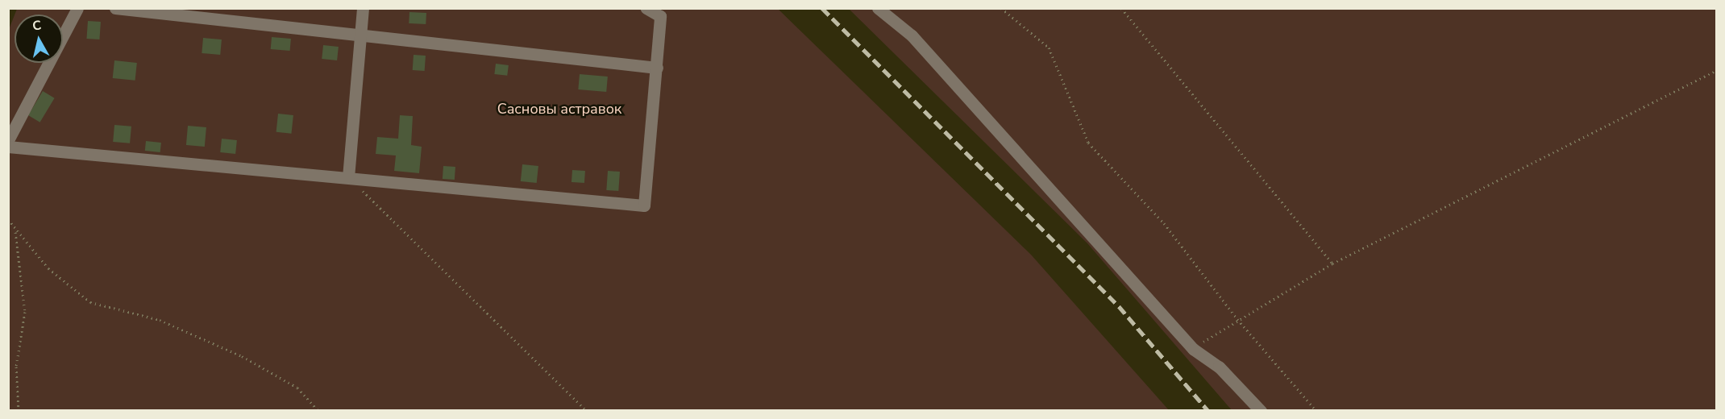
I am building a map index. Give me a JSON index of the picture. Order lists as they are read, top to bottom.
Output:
{
  "parks": ["Сасновы астравок"],
  "north": "top"
}
